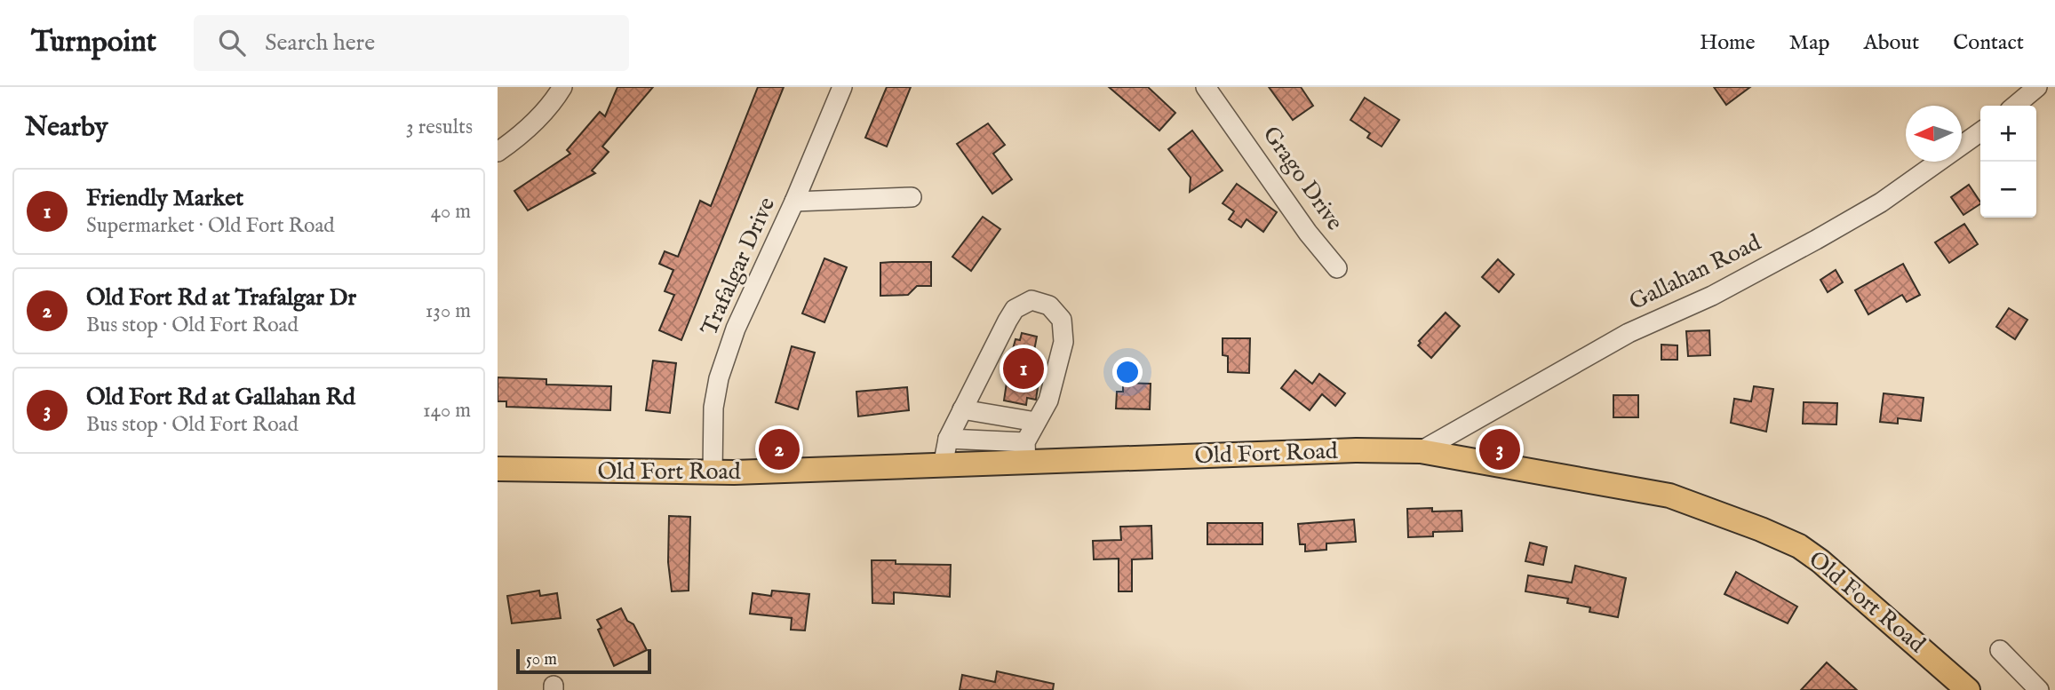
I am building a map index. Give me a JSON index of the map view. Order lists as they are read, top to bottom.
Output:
{
  "streets": {
    "main road": ["Old Fort Road"],
    "street": ["Grago Drive", "Trafalgar Drive", "Gallahan Road"]
  },
  "crossings": [
    ["Trafalgar Drive", "Old Fort Road"],
    ["Gallahan Road", "Old Fort Road"]
  ],
  "scale_bar": "50 m",
  "north": "left",
  "page": {
    "header": "Turnpoint",
    "search": "Search here",
    "nav": [
      "Home",
      "Map",
      "About",
      "Contact"
    ],
    "heading": ["Nearby", "3 results"],
    "map_buttons": ["+", "−"],
    "list": [
      {
        "mark": "1",
        "name": "Friendly Market",
        "note": "Supermarket · Old Fort Road",
        "value": "40 m"
      },
      {
        "mark": "2",
        "name": "Old Fort Rd at Trafalgar Dr",
        "note": "Bus stop · Old Fort Road",
        "value": "130 m"
      },
      {
        "mark": "3",
        "name": "Old Fort Rd at Gallahan Rd",
        "note": "Bus stop · Old Fort Road",
        "value": "140 m"
      }
    ],
    "pins": ["1", "2", "3"],
    "scale": "50 m"
  }
}
